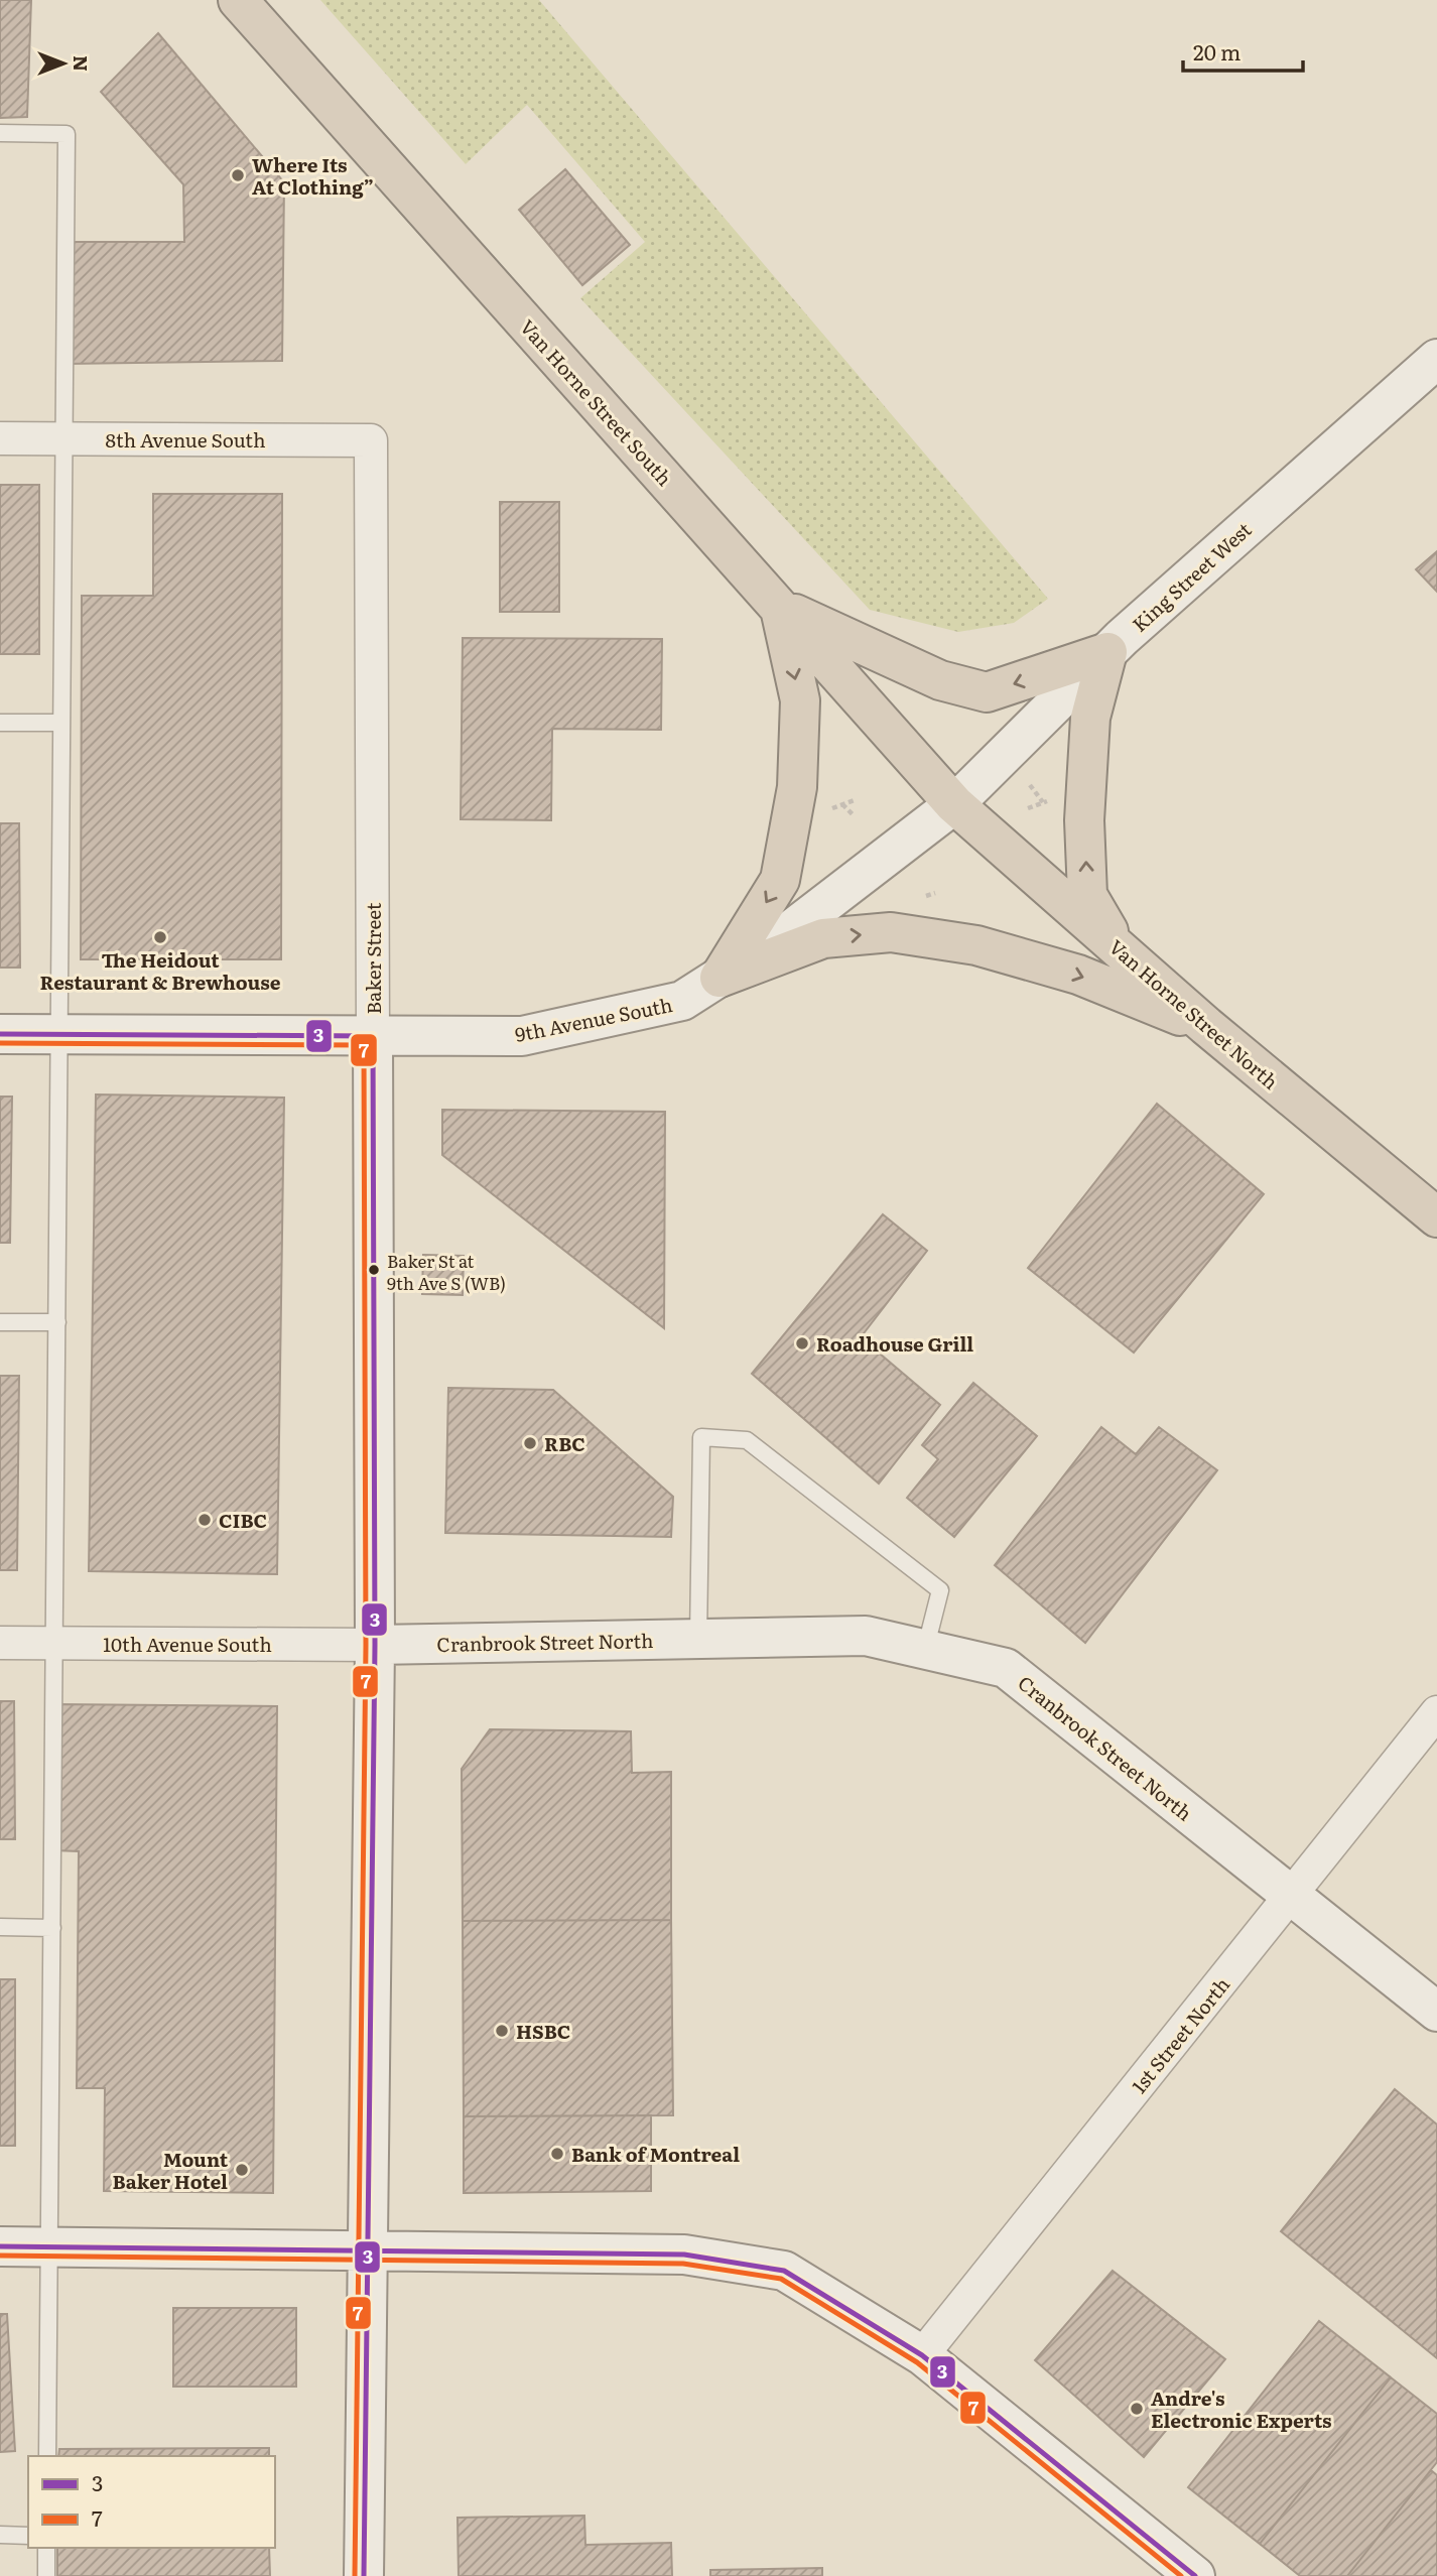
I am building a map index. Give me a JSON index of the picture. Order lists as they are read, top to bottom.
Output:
{
  "streets": {
    "highway": ["Van Horne Street South", "Van Horne Street North"],
    "street": [
      "8th Avenue South",
      "King Street West",
      "Baker Street",
      "9th Avenue South",
      "Cranbrook Street North",
      "10th Avenue South",
      "1st Street North"
    ]
  },
  "crossings": [
    ["Van Horne Street South", "King Street West"],
    ["Van Horne Street South", "Van Horne Street North"],
    ["Van Horne Street South", "9th Avenue South"],
    ["8th Avenue South", "Baker Street"],
    ["King Street West", "Van Horne Street North"],
    ["King Street West", "9th Avenue South"],
    ["Baker Street", "9th Avenue South"],
    ["Baker Street", "Cranbrook Street North"],
    ["Baker Street", "10th Avenue South"],
    ["Van Horne Street North", "9th Avenue South"],
    ["Cranbrook Street North", "10th Avenue South"],
    ["Cranbrook Street North", "1st Street North"]
  ],
  "places": [
    "Where Its At Clothing”",
    "The Heidout Restaurant & Brewhouse",
    "Baker St at 9th Ave S (WB)",
    "Roadhouse Grill",
    "RBC",
    "CIBC",
    "HSBC",
    "Bank of Montreal",
    "Mount Baker Hotel",
    "Andre's Electronic Experts"
  ],
  "lines": ["transit line 3", "transit line 7"],
  "legend": ["3", "7"],
  "scale_bar": "20 m",
  "north": "right"
}
